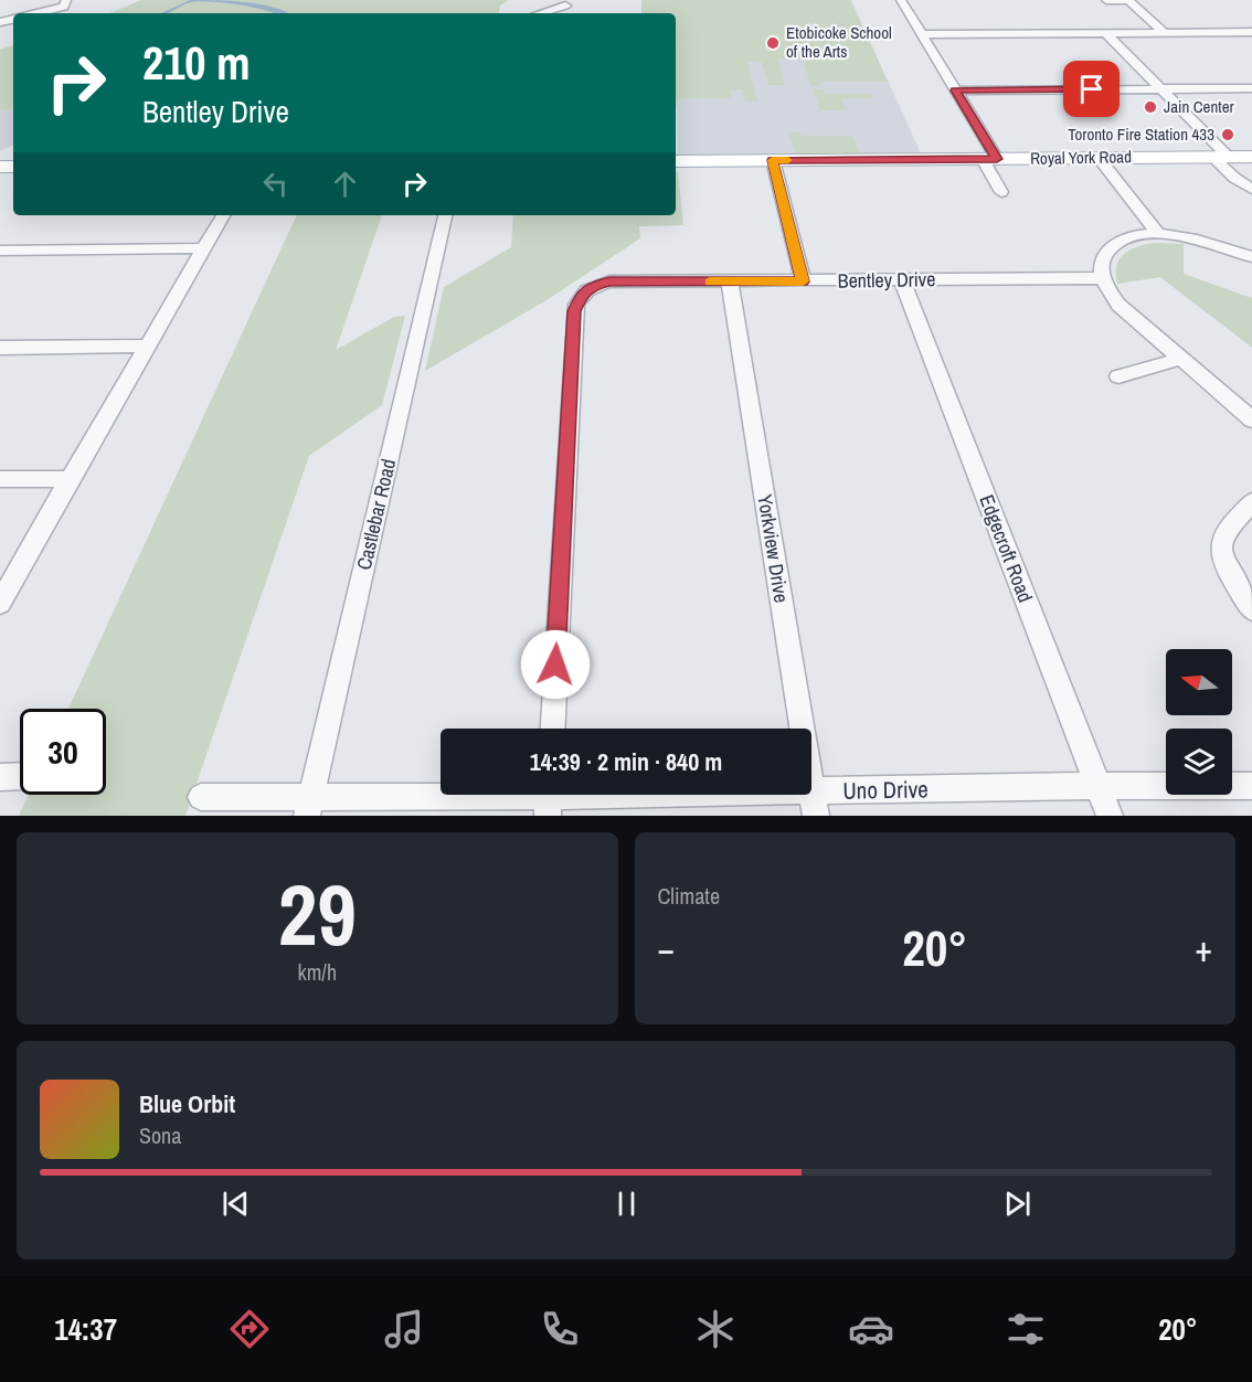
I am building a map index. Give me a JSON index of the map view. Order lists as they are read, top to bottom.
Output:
{
  "streets": {
    "main road": ["Royal York Road"],
    "street": [
      "Bentley Drive",
      "Castlebar Road",
      "Yorkview Drive",
      "Edgecroft Road",
      "Uno Drive"
    ]
  },
  "crossings": [
    ["Bentley Drive", "Yorkview Drive"],
    ["Bentley Drive", "Edgecroft Road"],
    ["Castlebar Road", "Uno Drive"],
    ["Yorkview Drive", "Uno Drive"],
    ["Edgecroft Road", "Uno Drive"]
  ],
  "places": ["Etobicoke School of the Arts", "Jain Center", "Toronto Fire Station 433"],
  "north": "left",
  "page": {
    "turn": ["210 m", "Bentley Drive"],
    "limit": "30",
    "trip": "14:39 · 2 min · 840 m",
    "tile": [
      ["29", "km/h"],
      "Climate"
    ],
    "heat": ["−", "20°", "+"],
    "song": ["Blue Orbit", "Sona"],
    "tabs": ["14:37", "20°"]
  }
}
